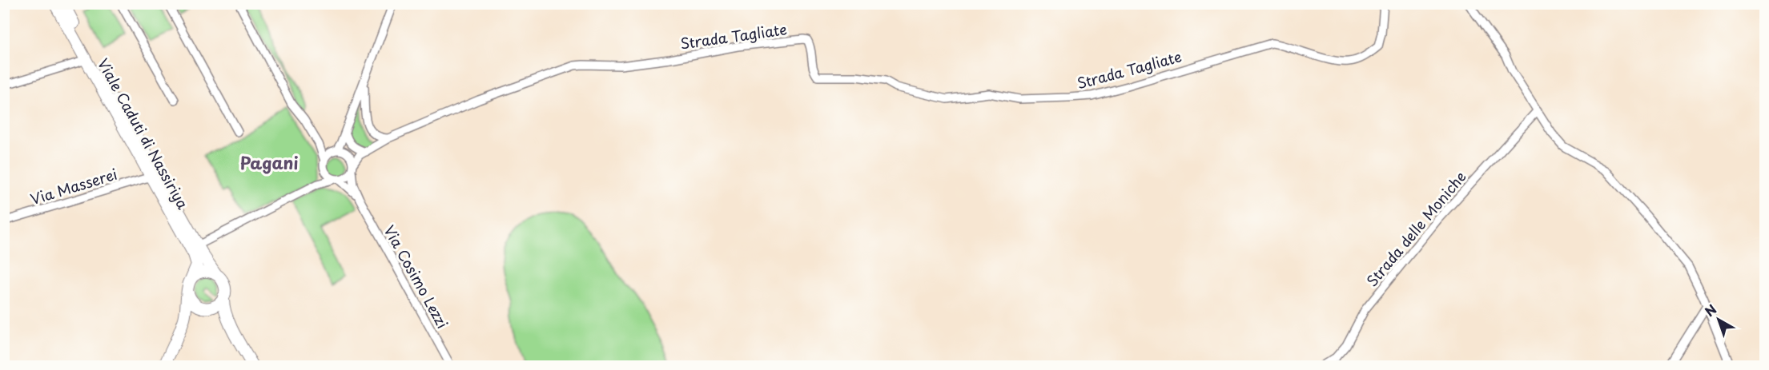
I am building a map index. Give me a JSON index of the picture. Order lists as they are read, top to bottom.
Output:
{
  "streets": {
    "main road": ["Viale Caduti di Nassiriya"],
    "street": [
      "Strada Tagliate",
      "Via Masserei",
      "Strada delle Moniche",
      "Via Cosimo Lezzi"
    ]
  },
  "crossings": [
    ["Strada Tagliate", "Via Cosimo Lezzi"],
    ["Viale Caduti di Nassiriya", "Via Masserei"]
  ],
  "districts": ["Pagani"],
  "north": "top left"
}
